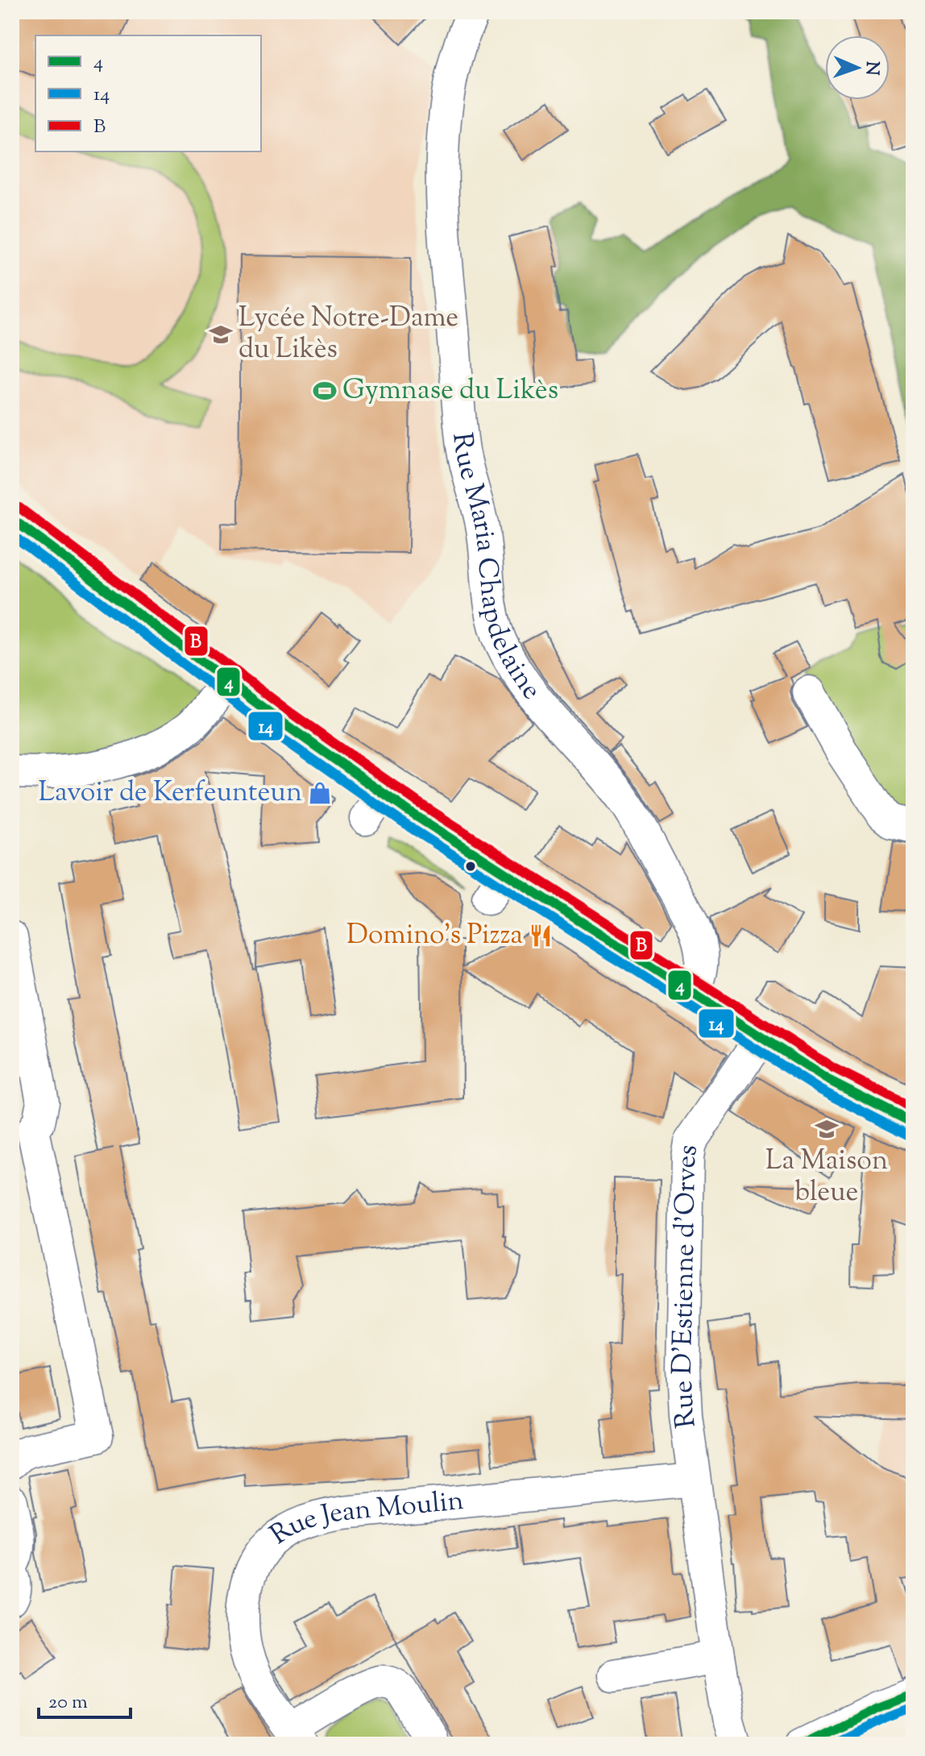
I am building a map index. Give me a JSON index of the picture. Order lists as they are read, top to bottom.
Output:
{
  "streets": {
    "street": ["Rue Maria Chapdelaine", "Rue D'Estienne d'Orves", "Rue Jean Moulin"]
  },
  "crossings": [
    ["Rue D'Estienne d'Orves", "Rue Jean Moulin"]
  ],
  "places": {
    "school or university": ["Lycée Notre-Dame du Likès", "La Maison bleue"],
    "sports": ["Gymnase du Likès"],
    "shop": ["Lavoir de Kerfeunteun"],
    "restaurant": ["Domino's Pizza"]
  },
  "lines": ["transit line B", "transit line 4", "transit line 14"],
  "legend": ["4", "14", "B"],
  "scale_bar": "20 m",
  "north": "right"
}
